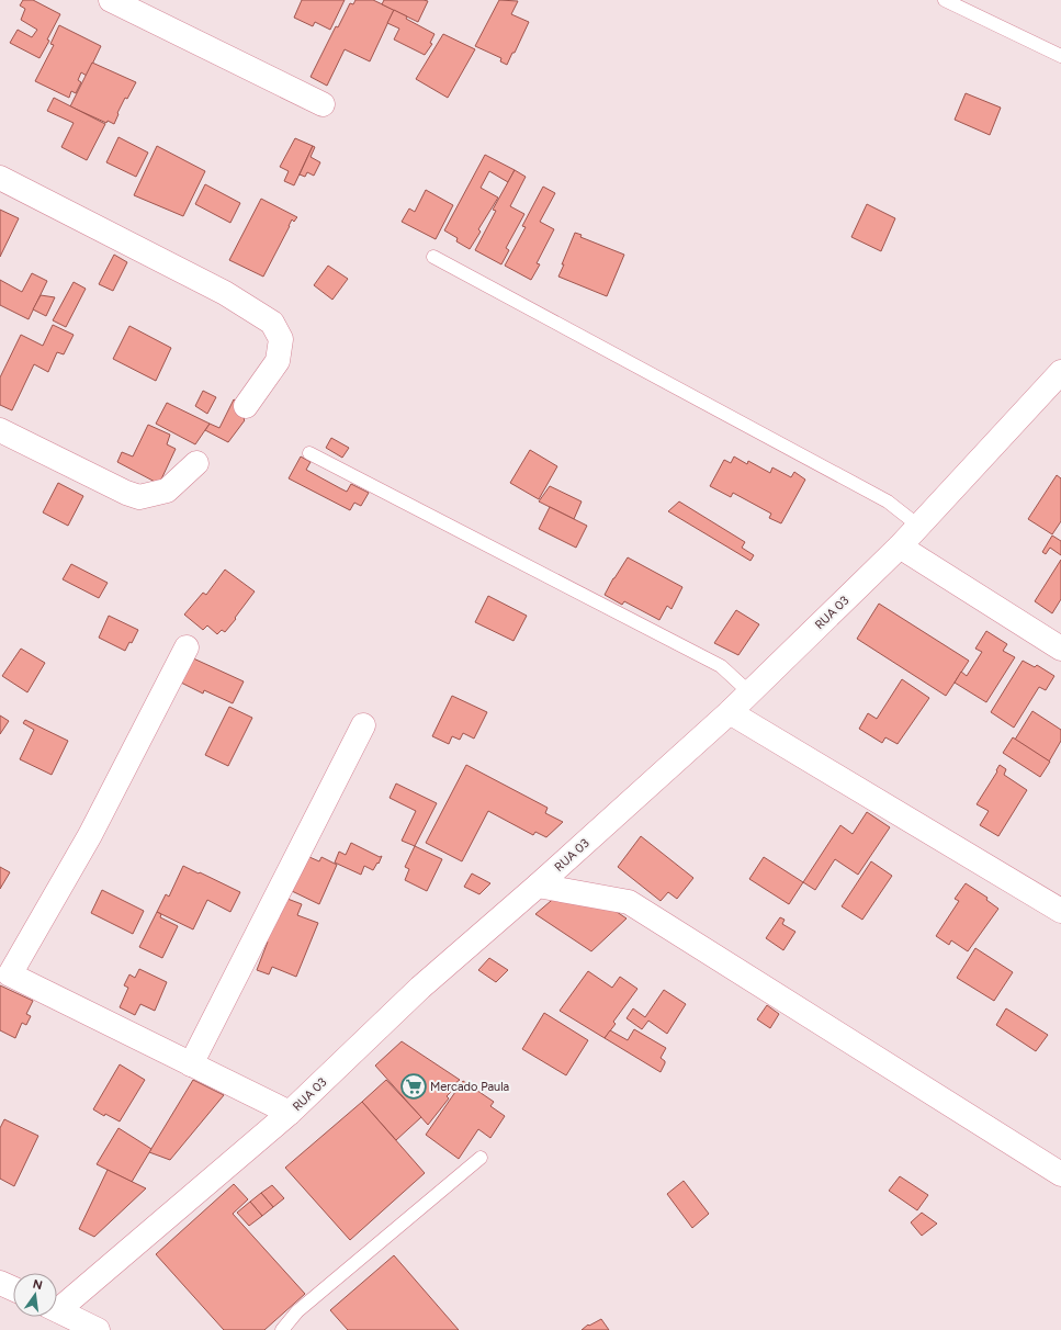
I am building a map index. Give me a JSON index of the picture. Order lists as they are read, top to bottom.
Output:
{
  "streets": {
    "street": ["RUA 03"]
  },
  "places": {
    "supermarket": ["Mercado Paula"]
  },
  "north": "top"
}
